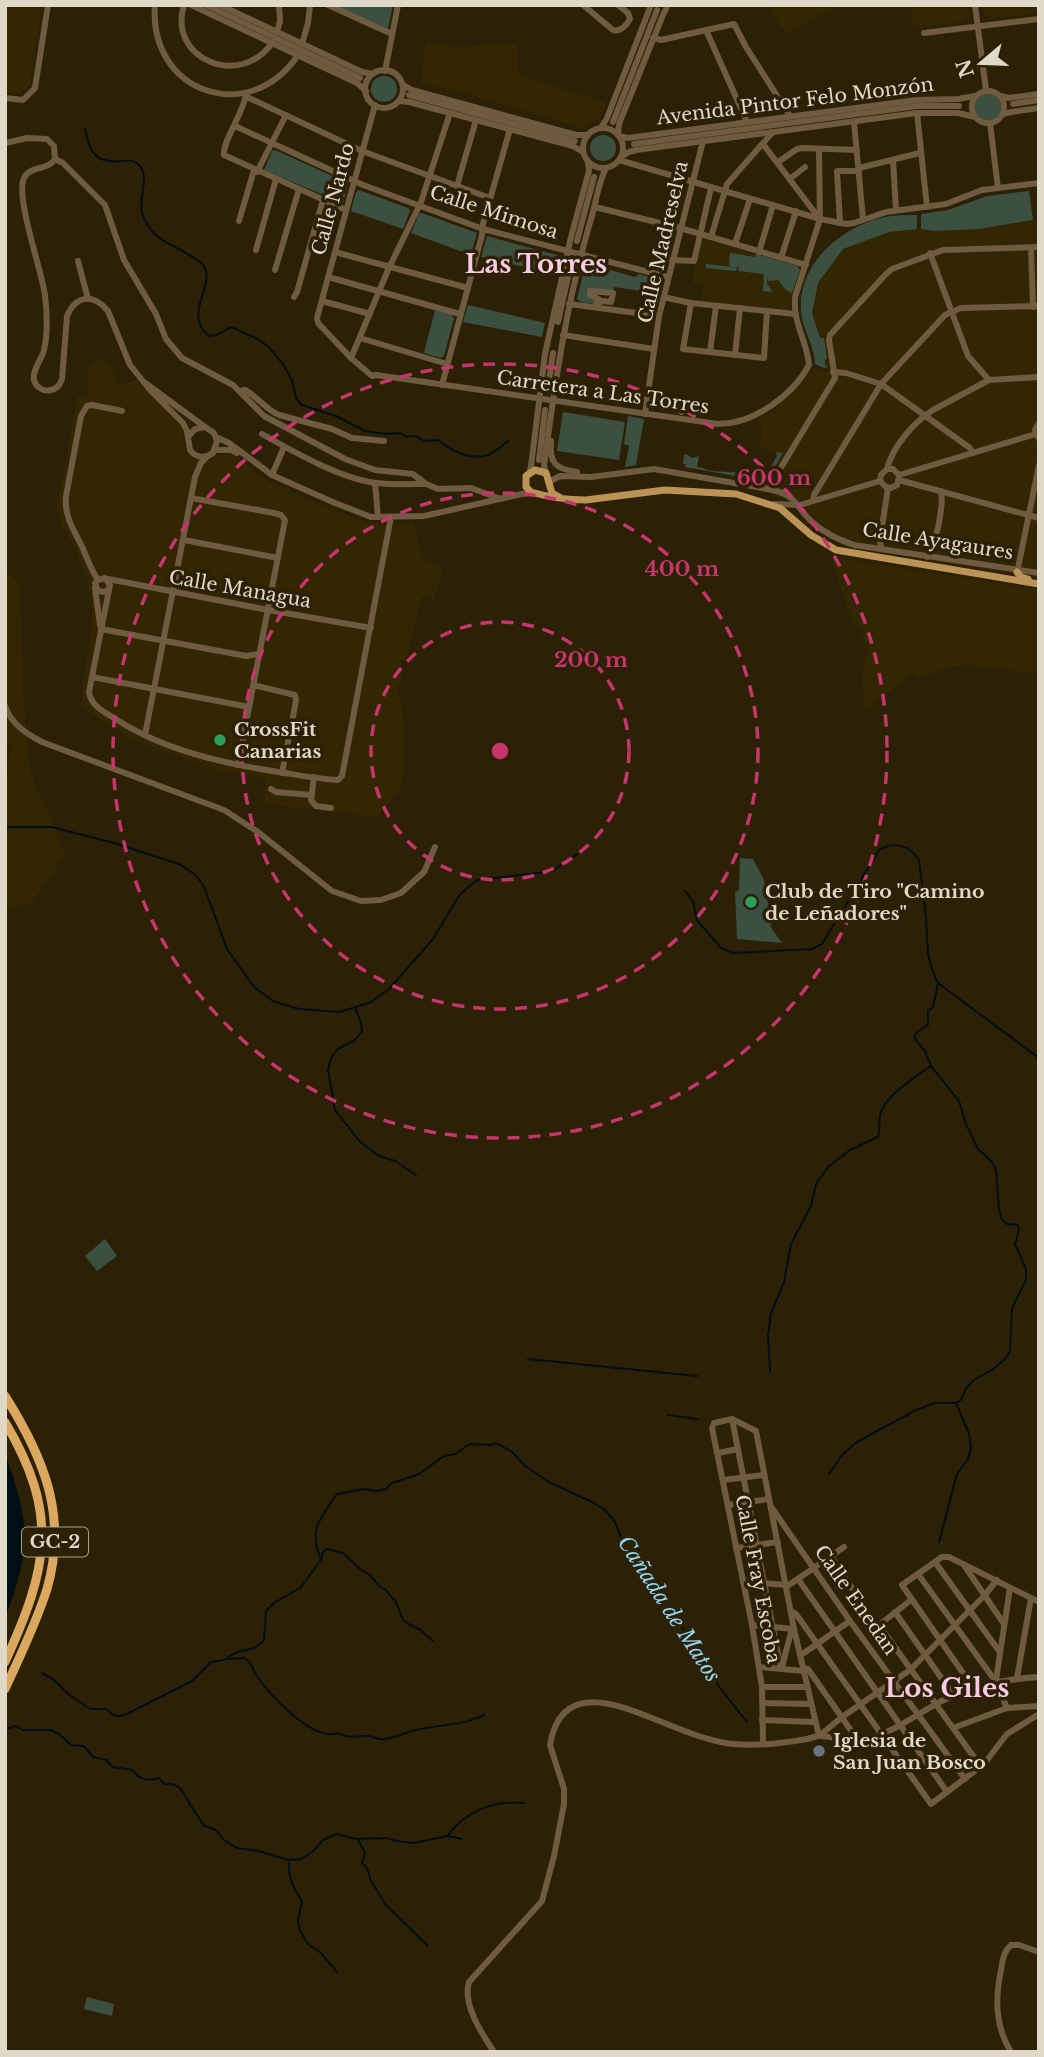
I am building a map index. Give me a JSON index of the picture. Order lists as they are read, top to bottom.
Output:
{
  "streets": {
    "highway": ["GC-2"],
    "street": [
      "Avenida Pintor Felo Monzón",
      "Calle Nardo",
      "Calle Mimosa",
      "Calle Madreselva",
      "Carretera a Las Torres",
      "Calle Ayagaures",
      "Calle Managua",
      "Calle Fray Escoba",
      "Calle Enedan"
    ]
  },
  "crossings": [
    ["Avenida Pintor Felo Monzón", "Calle Madreselva"],
    ["Calle Nardo", "Calle Mimosa"],
    ["Calle Mimosa", "Calle Madreselva"],
    ["Calle Madreselva", "Carretera a Las Torres"]
  ],
  "districts": ["Las Torres", "Los Giles"],
  "water": ["Cañada de Matos"],
  "places": ["CrossFit Canarias", "Club de Tiro \"Camino de Leñadores\"", "Iglesia de San Juan Bosco"],
  "north": "left",
  "rings": ["600 m", "400 m", "200 m"]
}
